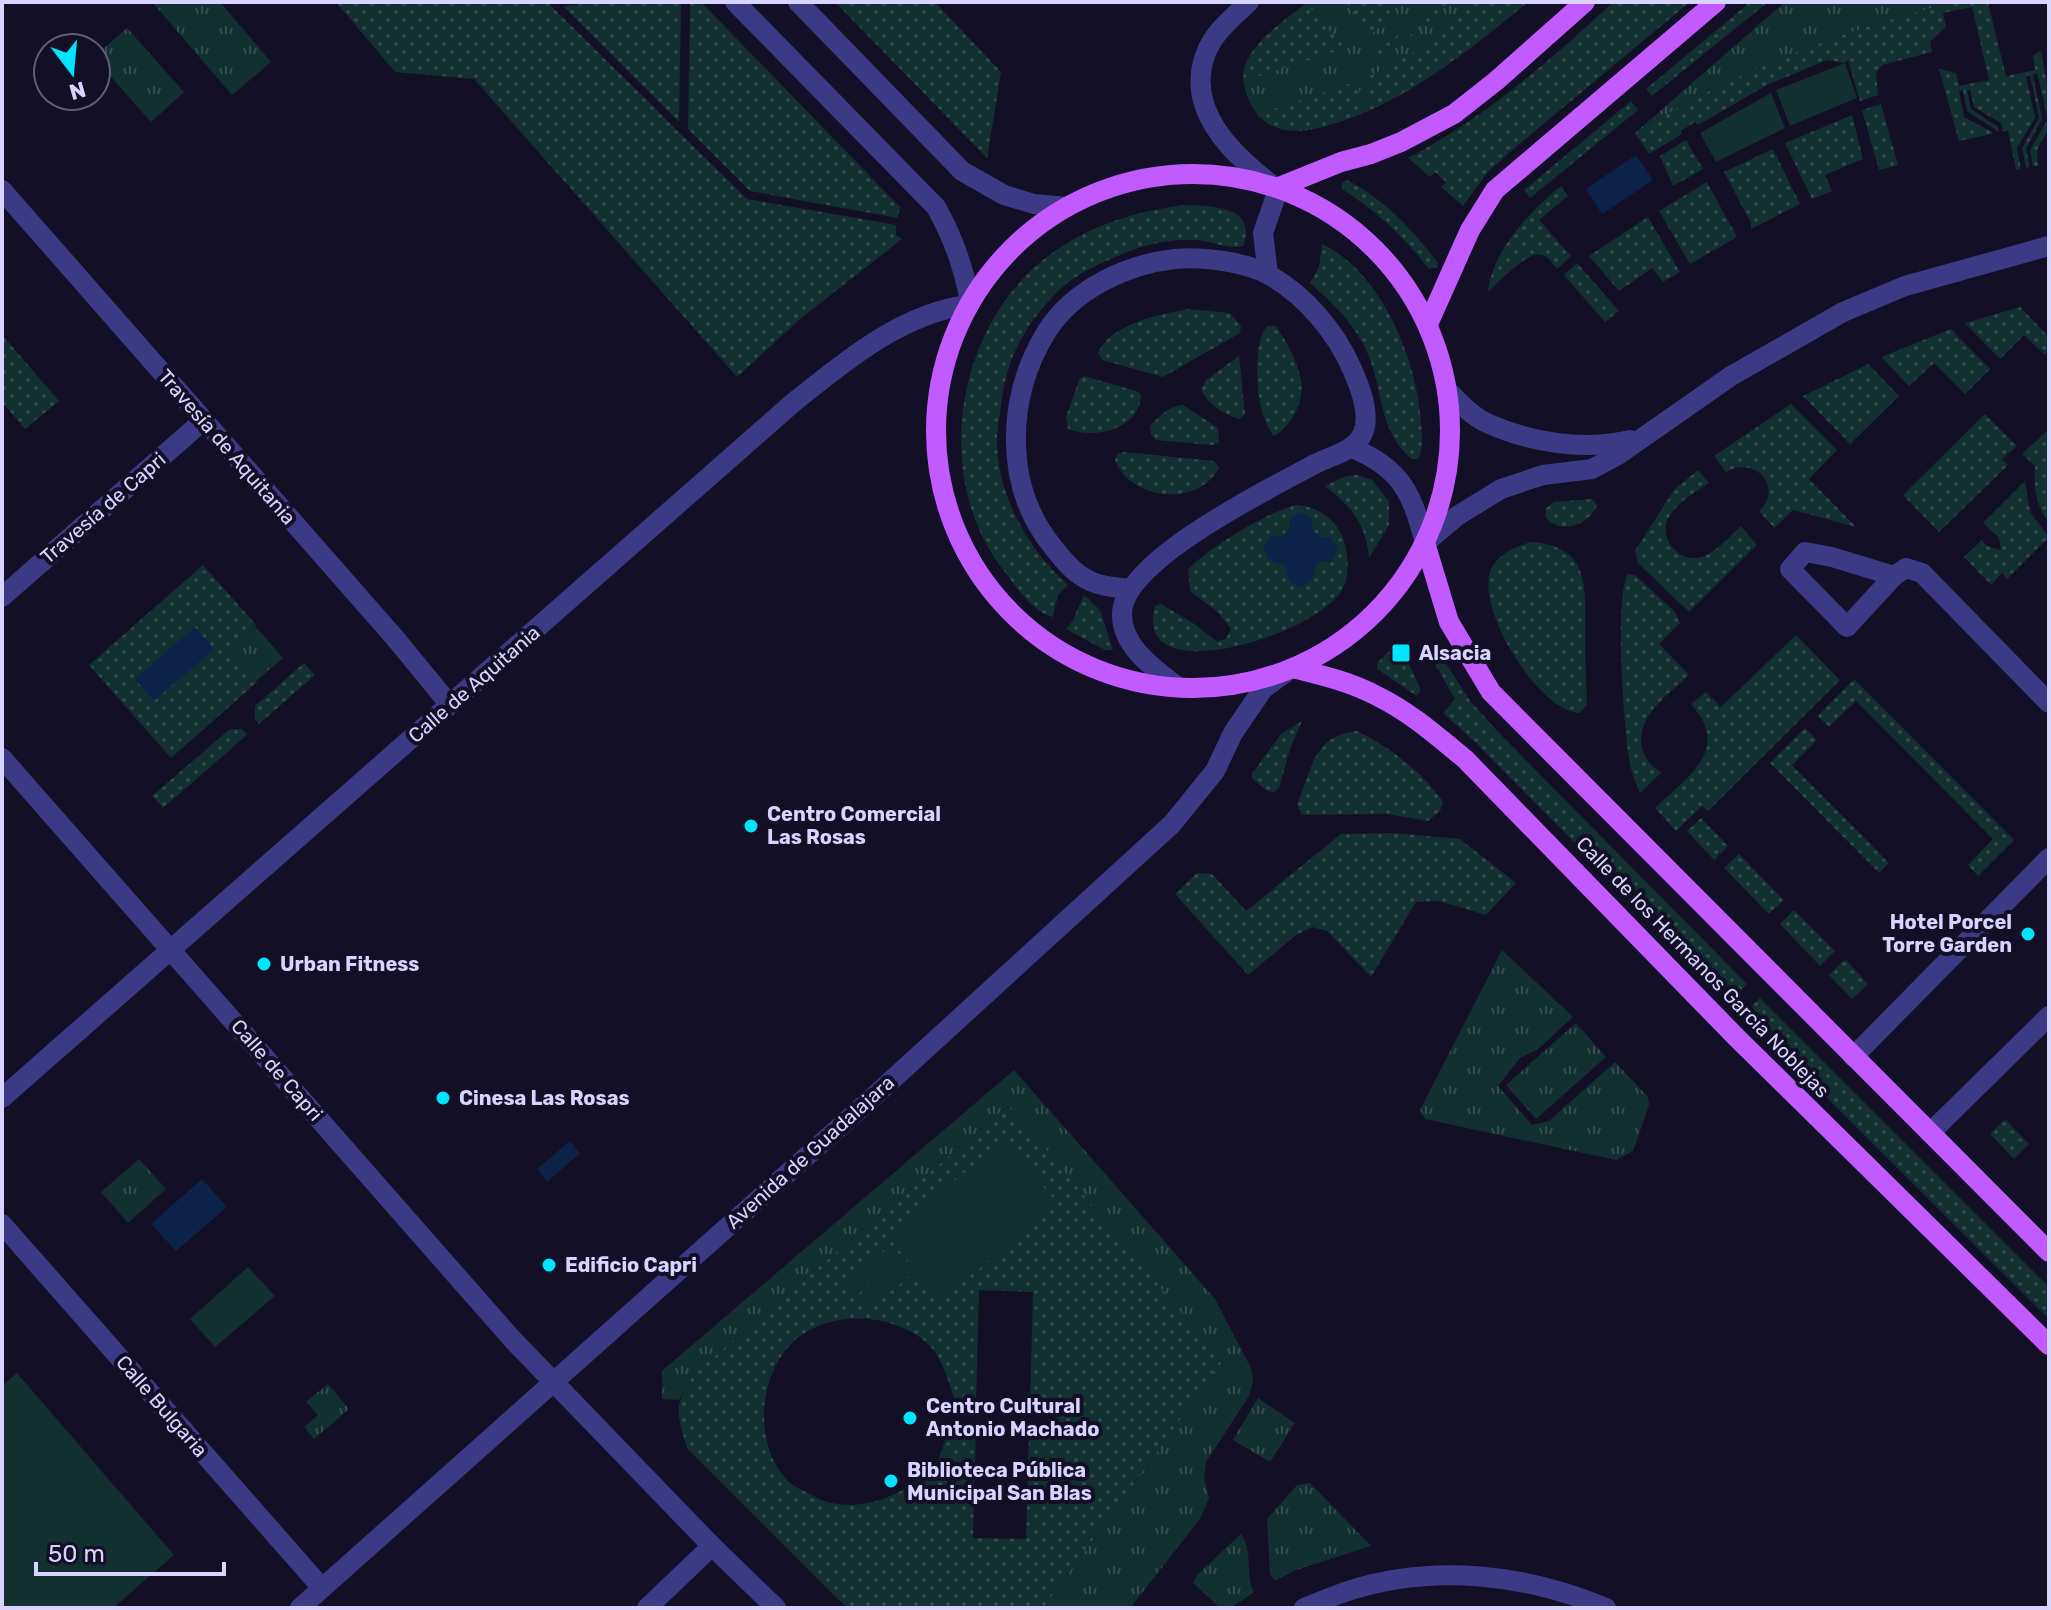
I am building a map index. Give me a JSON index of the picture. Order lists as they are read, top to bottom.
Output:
{
  "streets": {
    "main road": ["Calle de los Hermanos García Noblejas"],
    "street": [
      "Travesía de Aquitania",
      "Travesía de Capri",
      "Calle de Aquitania",
      "Calle de Capri",
      "Avenida de Guadalajara",
      "Calle Bulgaria"
    ]
  },
  "crossings": [
    ["Travesía de Aquitania", "Travesía de Capri"],
    ["Travesía de Aquitania", "Calle de Aquitania"],
    ["Calle de Aquitania", "Calle de Capri"],
    ["Calle de los Hermanos García Noblejas", "Avenida de Guadalajara"],
    ["Calle de Capri", "Avenida de Guadalajara"],
    ["Avenida de Guadalajara", "Calle Bulgaria"]
  ],
  "places": {
    "transit": ["Alsacia"],
    "other": [
      "Centro Comercial Las Rosas",
      "Hotel Porcel Torre Garden",
      "Urban Fitness",
      "Cinesa Las Rosas",
      "Edificio Capri",
      "Centro Cultural Antonio Machado",
      "Biblioteca Pública Municipal San Blas"
    ]
  },
  "scale_bar": "50 m",
  "north": "bottom"
}
